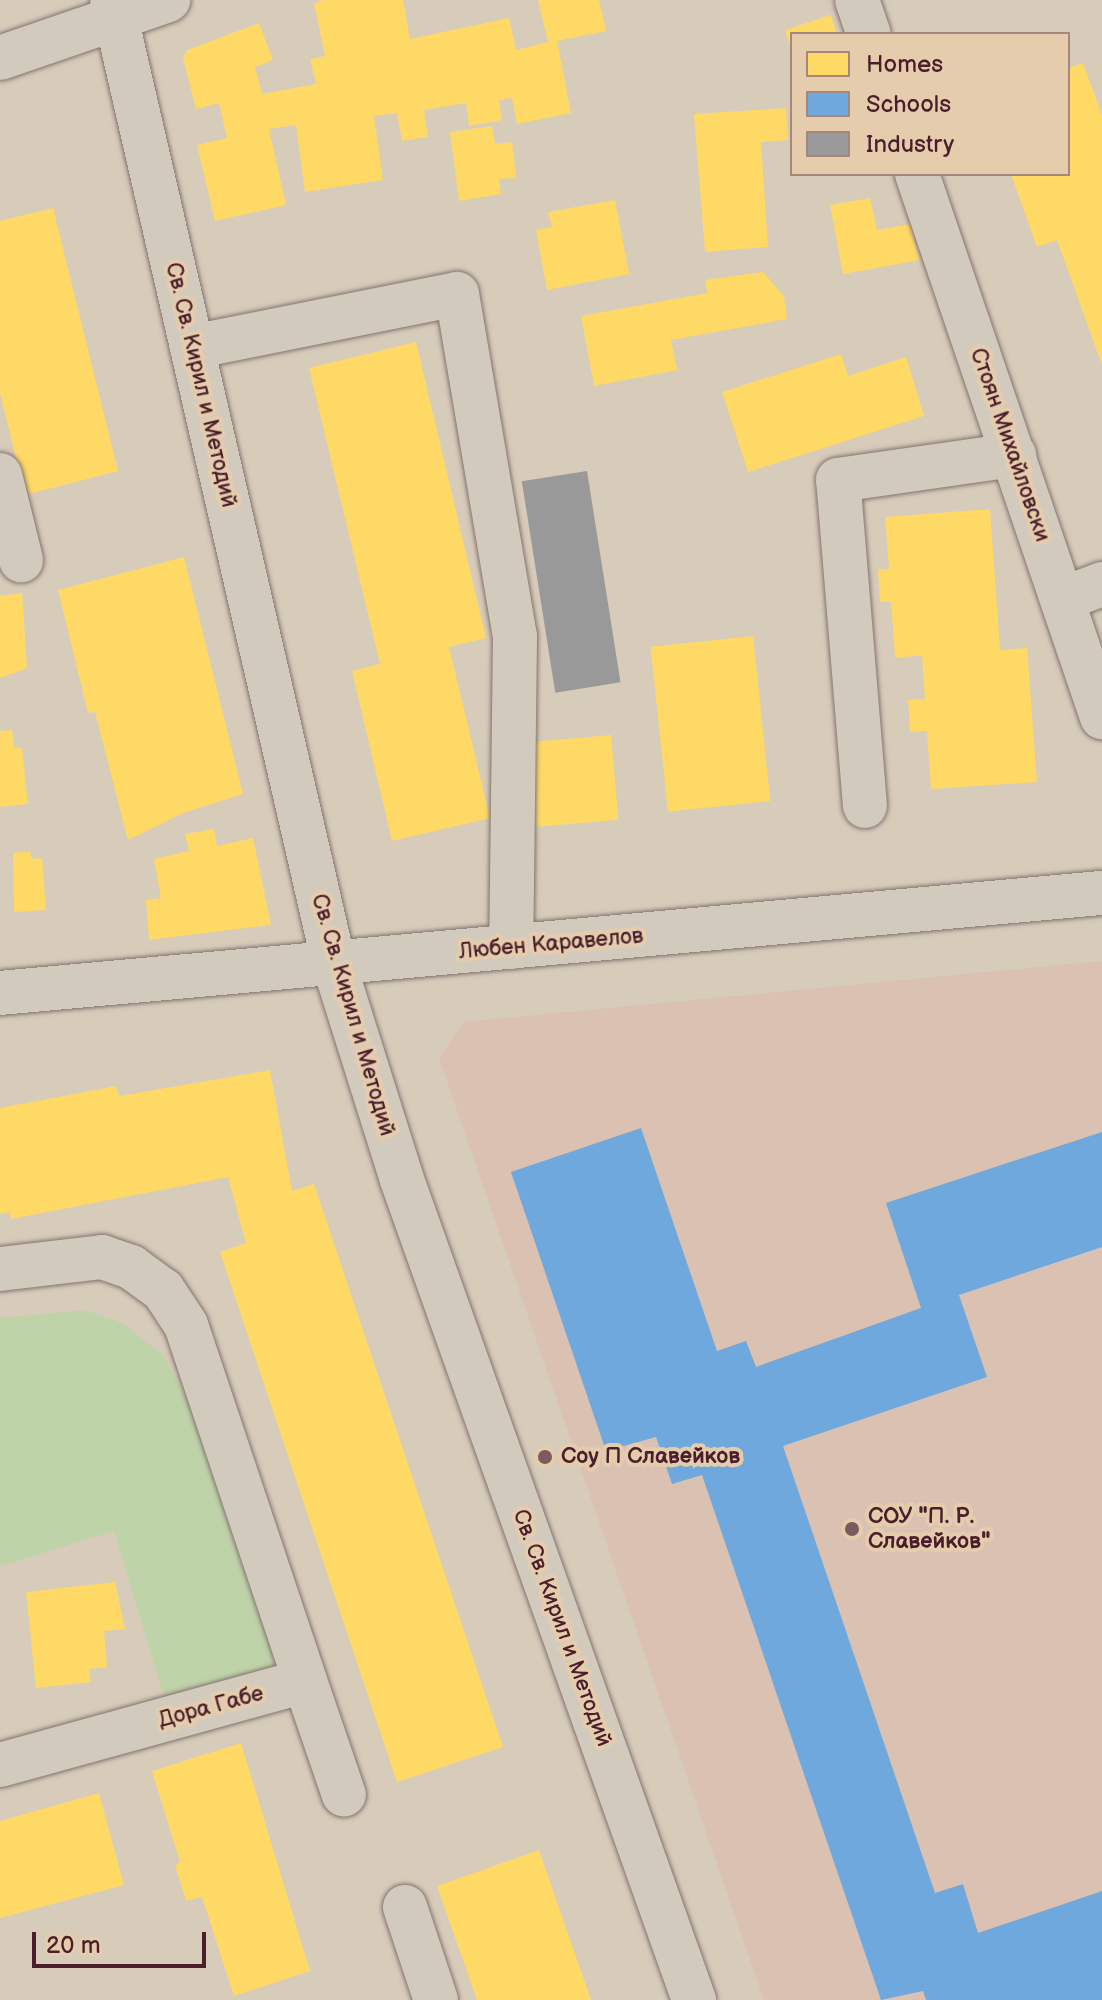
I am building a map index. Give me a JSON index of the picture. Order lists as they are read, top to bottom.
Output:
{
  "streets": {
    "street": [
      "Св. Св. Кирил и Методий",
      "Стоян Михайловски",
      "Любен Каравелов",
      "Дора Габе"
    ]
  },
  "crossings": [
    ["Св. Св. Кирил и Методий", "Любен Каравелов"]
  ],
  "places": ["Соу П Славейков", "СОУ \"П. Р. Славейков\""],
  "legend": ["Homes", "Schools", "Industry"],
  "scale_bar": "20 m"
}
